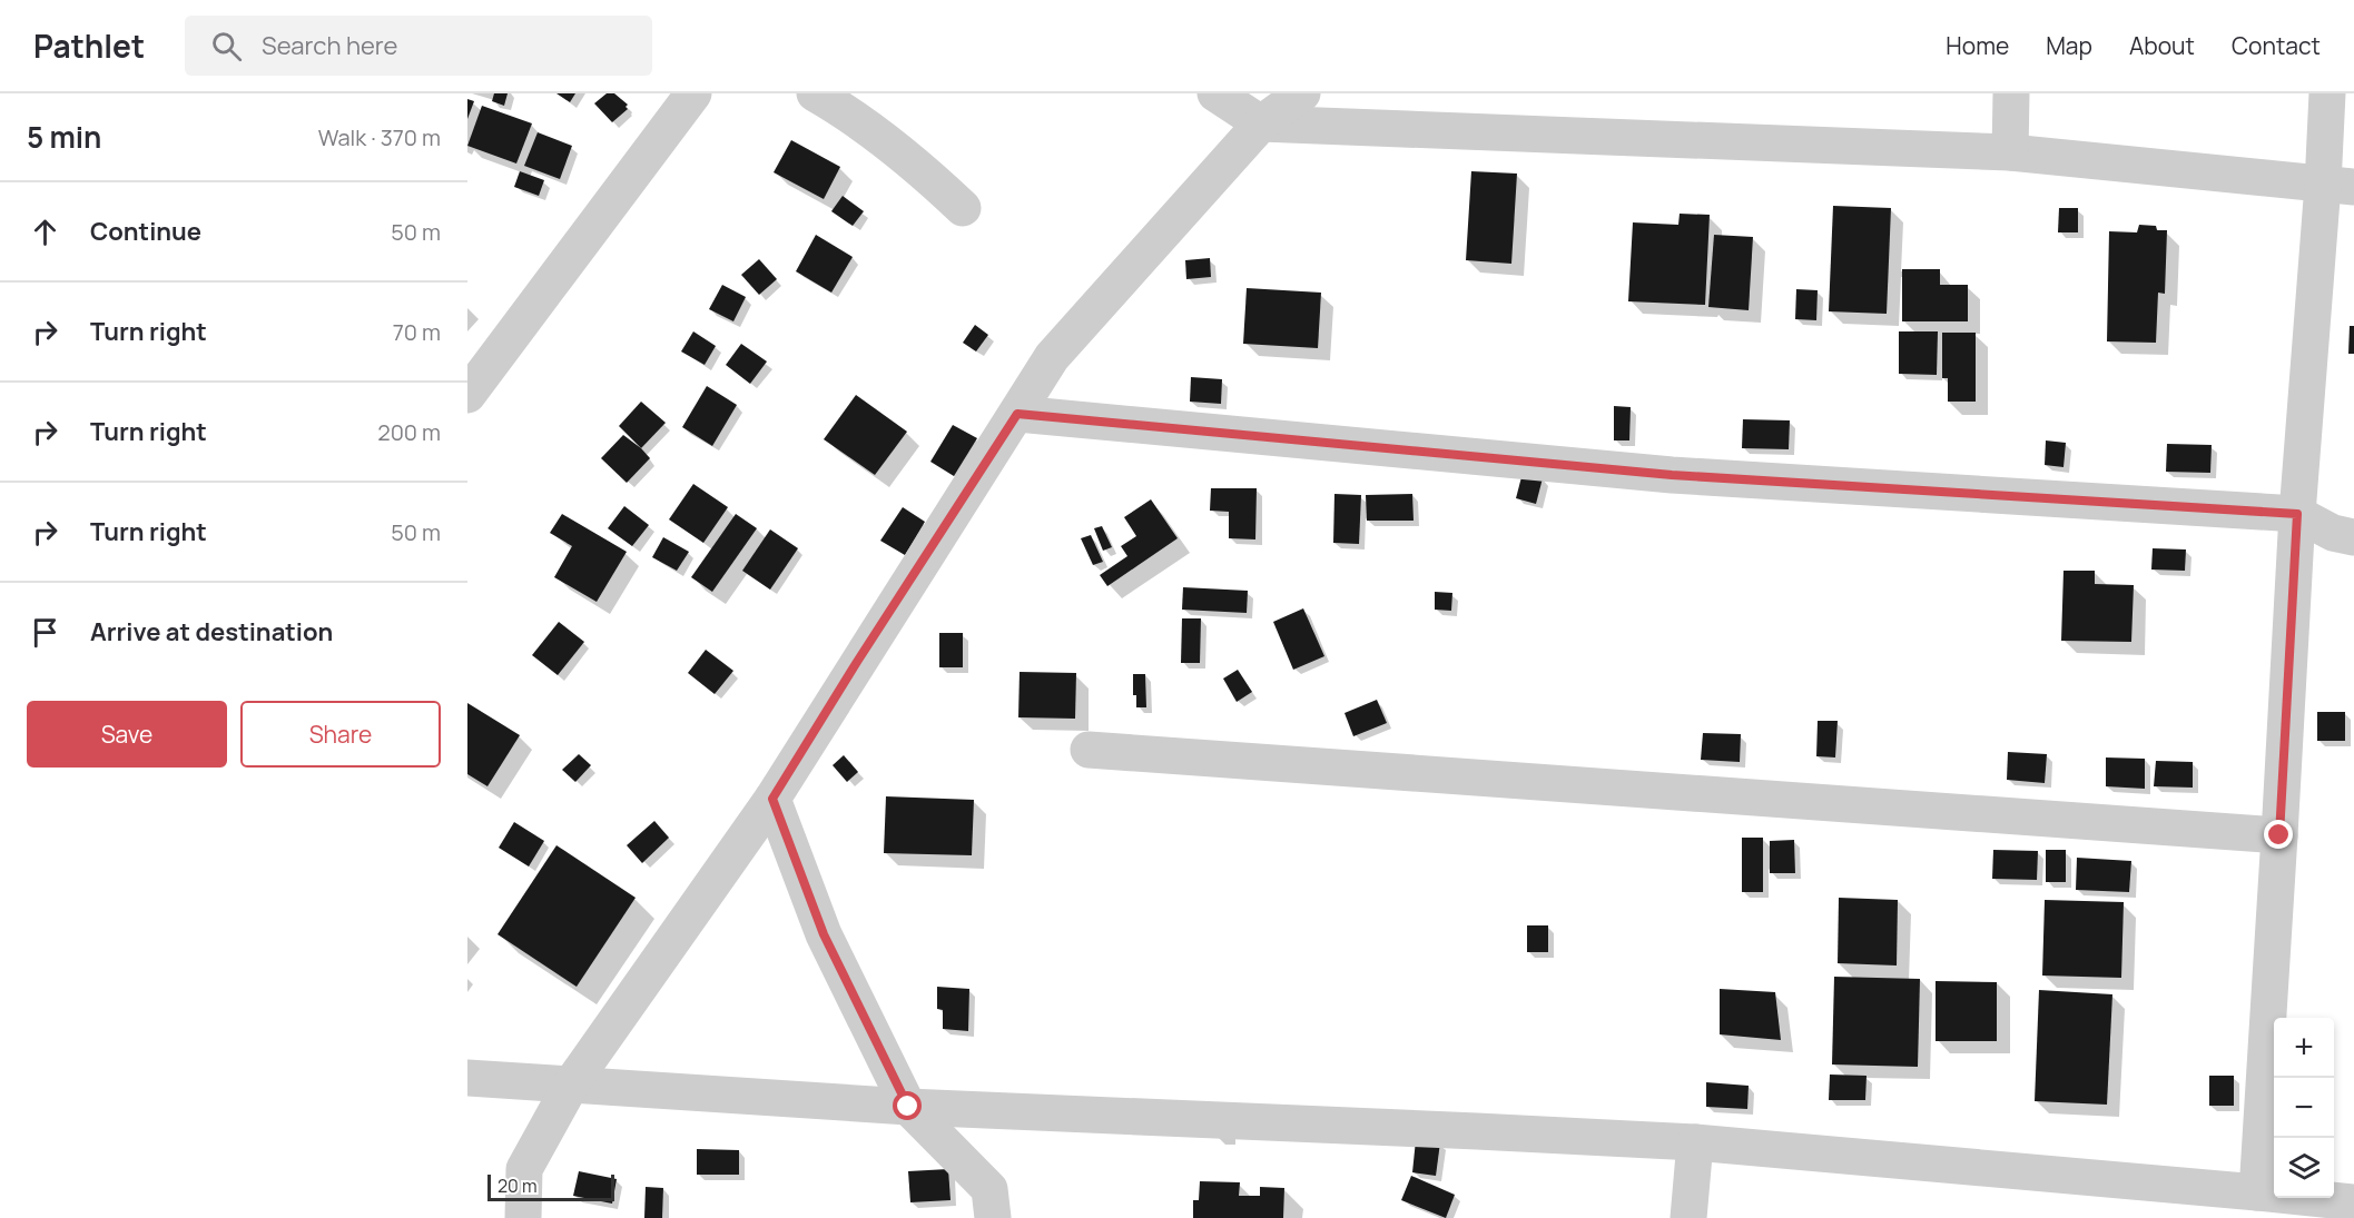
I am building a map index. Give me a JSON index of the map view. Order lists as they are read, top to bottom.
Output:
{
  "scale_bar": "20 m",
  "page": {
    "header": "Pathlet",
    "search": "Search here",
    "nav": [
      "Home",
      "Map",
      "About",
      "Contact"
    ],
    "heading": ["5 min", "Walk · 370 m"],
    "list": [
      ["Continue", "50 m"],
      ["Turn right", "70 m"],
      ["Turn right", "200 m"],
      ["Turn right", "50 m"],
      "Arrive at destination"
    ],
    "buttons": ["Save", "Share"],
    "map_buttons": ["+", "−"],
    "scale": "20 m"
  }
}
